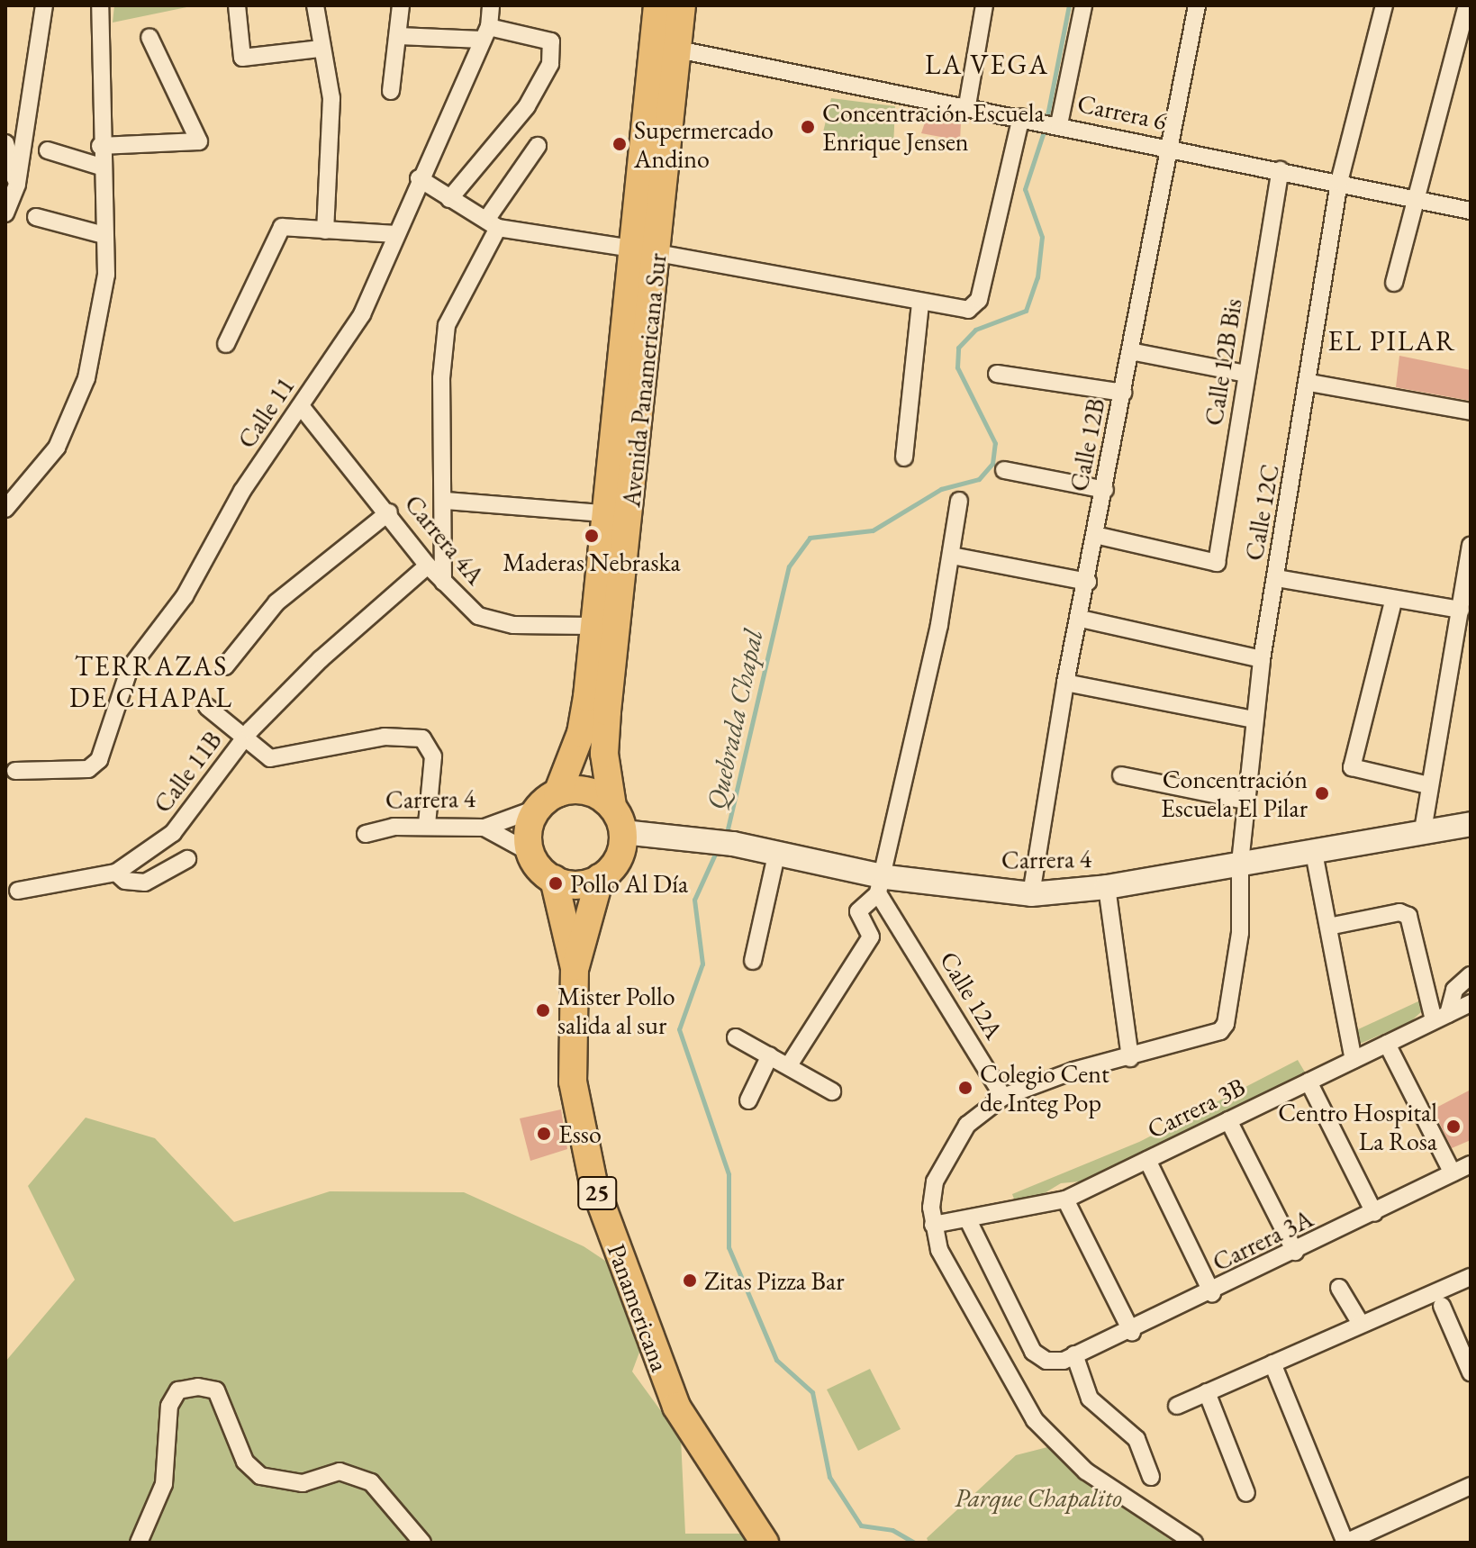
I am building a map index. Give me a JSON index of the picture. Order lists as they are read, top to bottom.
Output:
{
  "streets": {
    "main road": ["Avenida Panamericana Sur", "25", "Panamericana"],
    "street": [
      "Carrera 6",
      "Calle 12B Bis",
      "Calle 11",
      "Calle 12B",
      "Calle 12C",
      "Carrera 4A",
      "Calle 11B",
      "Carrera 4",
      "Calle 12A",
      "Carrera 3B",
      "Carrera 3A"
    ]
  },
  "crossings": [
    ["Carrera 6", "Calle 12B Bis"],
    ["Carrera 6", "Avenida Panamericana Sur"],
    ["Carrera 6", "Calle 12B"],
    ["Carrera 6", "Calle 12C"],
    ["Calle 12B Bis", "Calle 12B"],
    ["Avenida Panamericana Sur", "Carrera 4A"],
    ["Avenida Panamericana Sur", "Carrera 4"],
    ["Avenida Panamericana Sur", "Panamericana"],
    ["Calle 11", "Carrera 4A"],
    ["Calle 12B", "Carrera 4"],
    ["Calle 12C", "Carrera 4"],
    ["Carrera 4A", "Calle 11B"],
    ["Carrera 4", "Calle 12A"],
    ["Carrera 4", "Panamericana"],
    ["Carrera 3B", "Carrera 3A"]
  ],
  "districts": ["LA VEGA", "EL PILAR", "TERRAZAS DE CHAPAL"],
  "water": ["Quebrada Chapal"],
  "parks": ["Parque Chapalito"],
  "places": [
    "Concentración Escuela Enrique Jensen",
    "Supermercado Andino",
    "Maderas Nebraska",
    "Concentración Escuela El Pilar",
    "Pollo Al Día",
    "Mister Pollo salida al sur",
    "Colegio Cent de Integ Pop",
    "Centro Hospital La Rosa",
    "Esso",
    "Zitas Pizza Bar"
  ]
}
